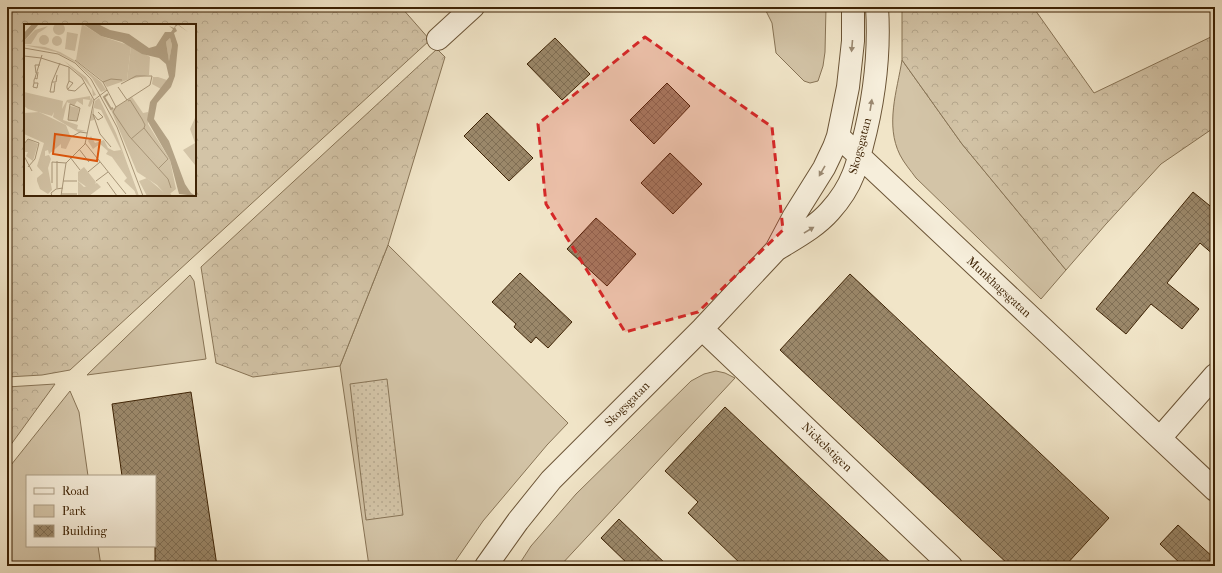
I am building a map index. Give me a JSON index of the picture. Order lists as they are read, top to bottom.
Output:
{
  "streets": {
    "street": ["Skogsgatan", "Munkhagsgatan", "Nickelstigen"]
  },
  "crossings": [
    ["Skogsgatan", "Munkhagsgatan"],
    ["Skogsgatan", "Nickelstigen"]
  ],
  "legend": ["Road", "Park", "Building"]
}
